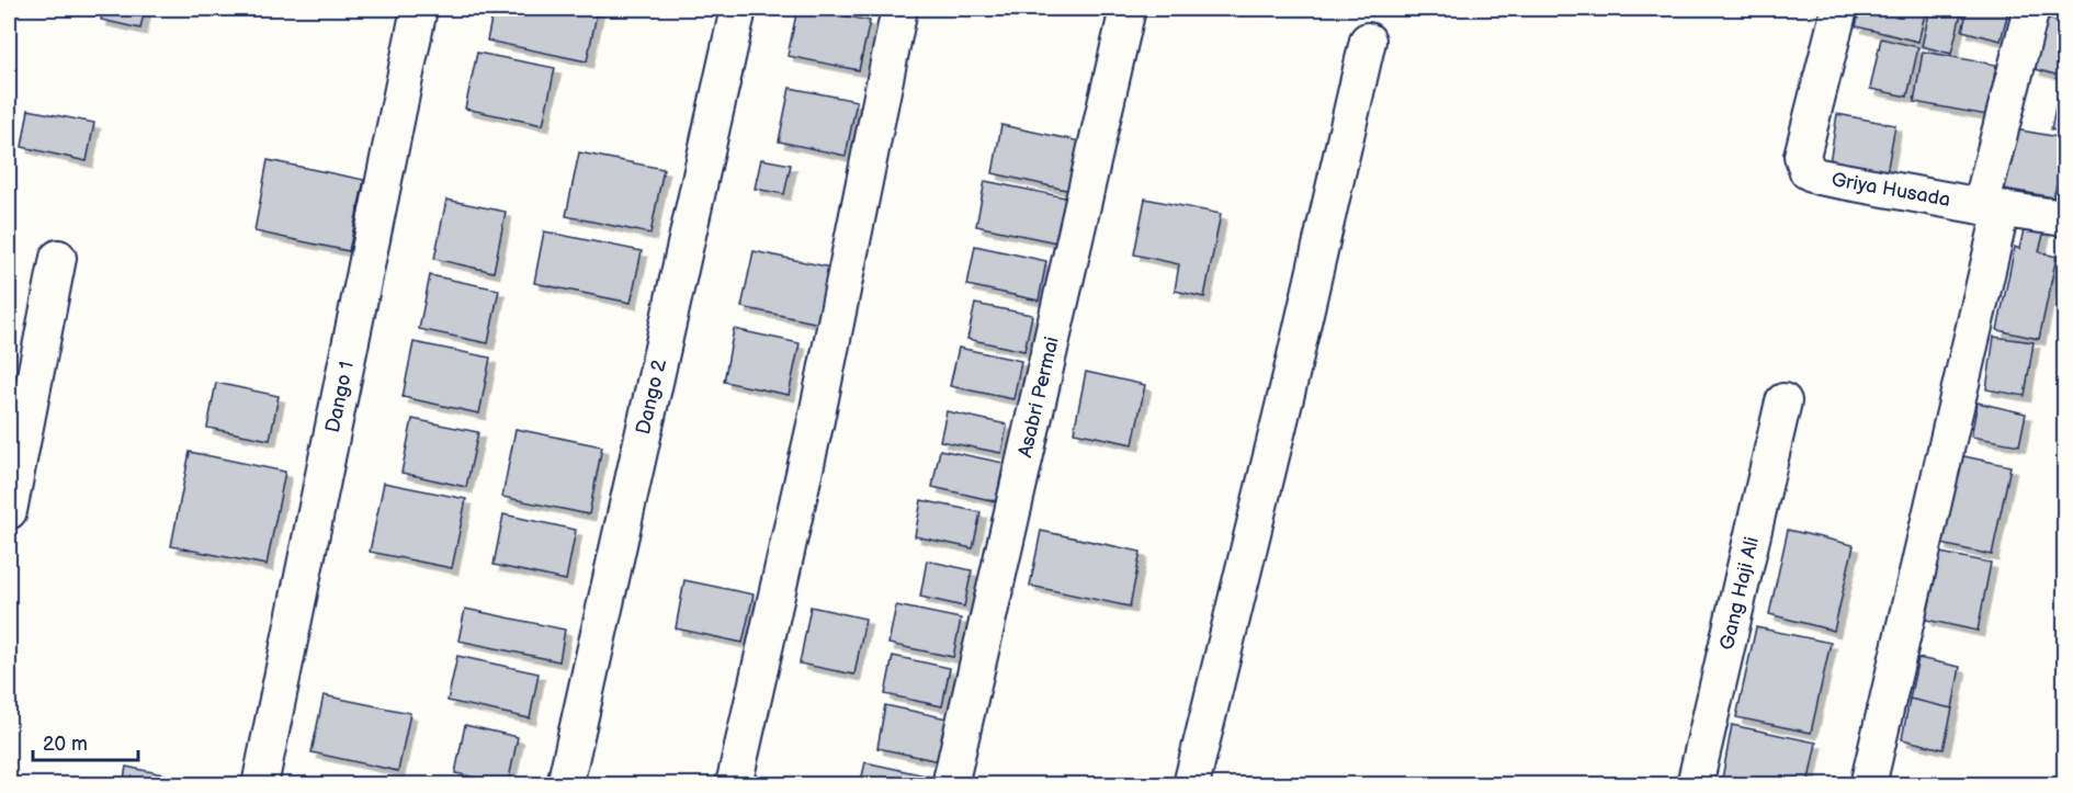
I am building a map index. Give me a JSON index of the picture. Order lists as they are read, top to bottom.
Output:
{
  "streets": {
    "street": [
      "Griya Husada",
      "Dango 1",
      "Dango 2",
      "Asabri Permai",
      "Gang Haji Ali"
    ]
  },
  "scale_bar": "20 m"
}
